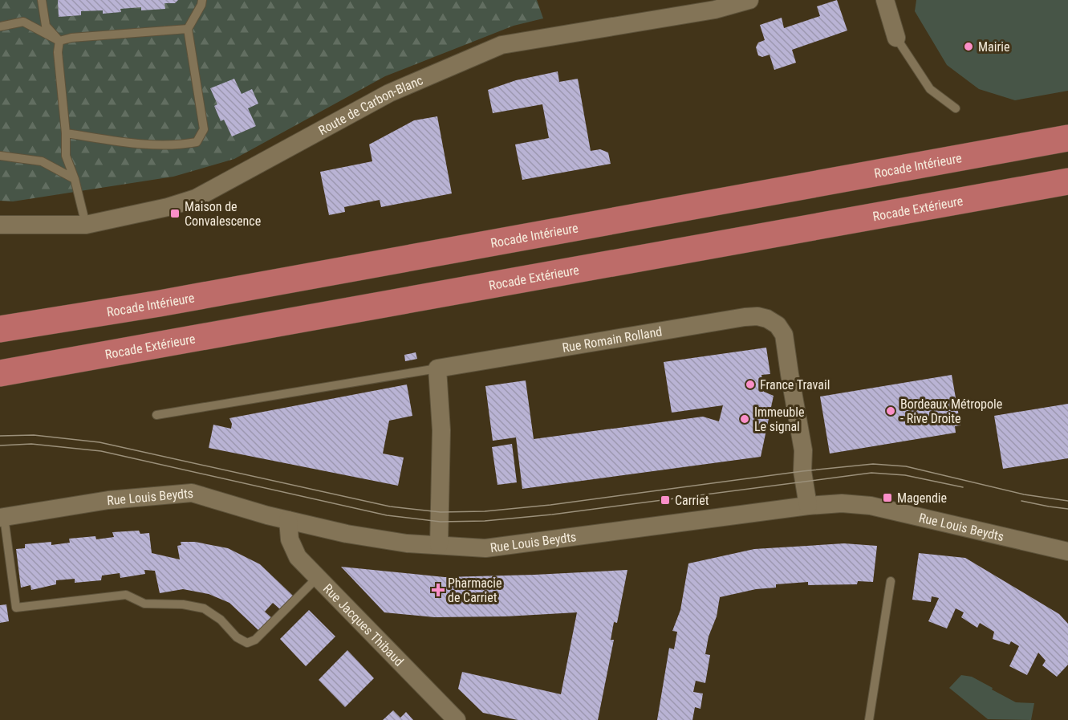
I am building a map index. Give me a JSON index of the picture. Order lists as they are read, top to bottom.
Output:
{
  "streets": {
    "highway": ["Rocade Intérieure", "Rocade Extérieure"],
    "street": [
      "Route de Carbon-Blanc",
      "Rue Romain Rolland",
      "Rue Louis Beydts",
      "Rue Jacques Thibaud"
    ]
  },
  "crossings": [
    ["Rue Romain Rolland", "Rue Louis Beydts"],
    ["Rue Louis Beydts", "Rue Jacques Thibaud"]
  ],
  "places": {
    "other": [
      "Mairie",
      "France Travail",
      "Bordeaux Métropole - Rive Droite",
      "Immeuble Le signal"
    ],
    "transit": ["Maison de Convalescence", "Magendie", "Carriet"],
    "health": ["Pharmacie de Carriet"]
  }
}
